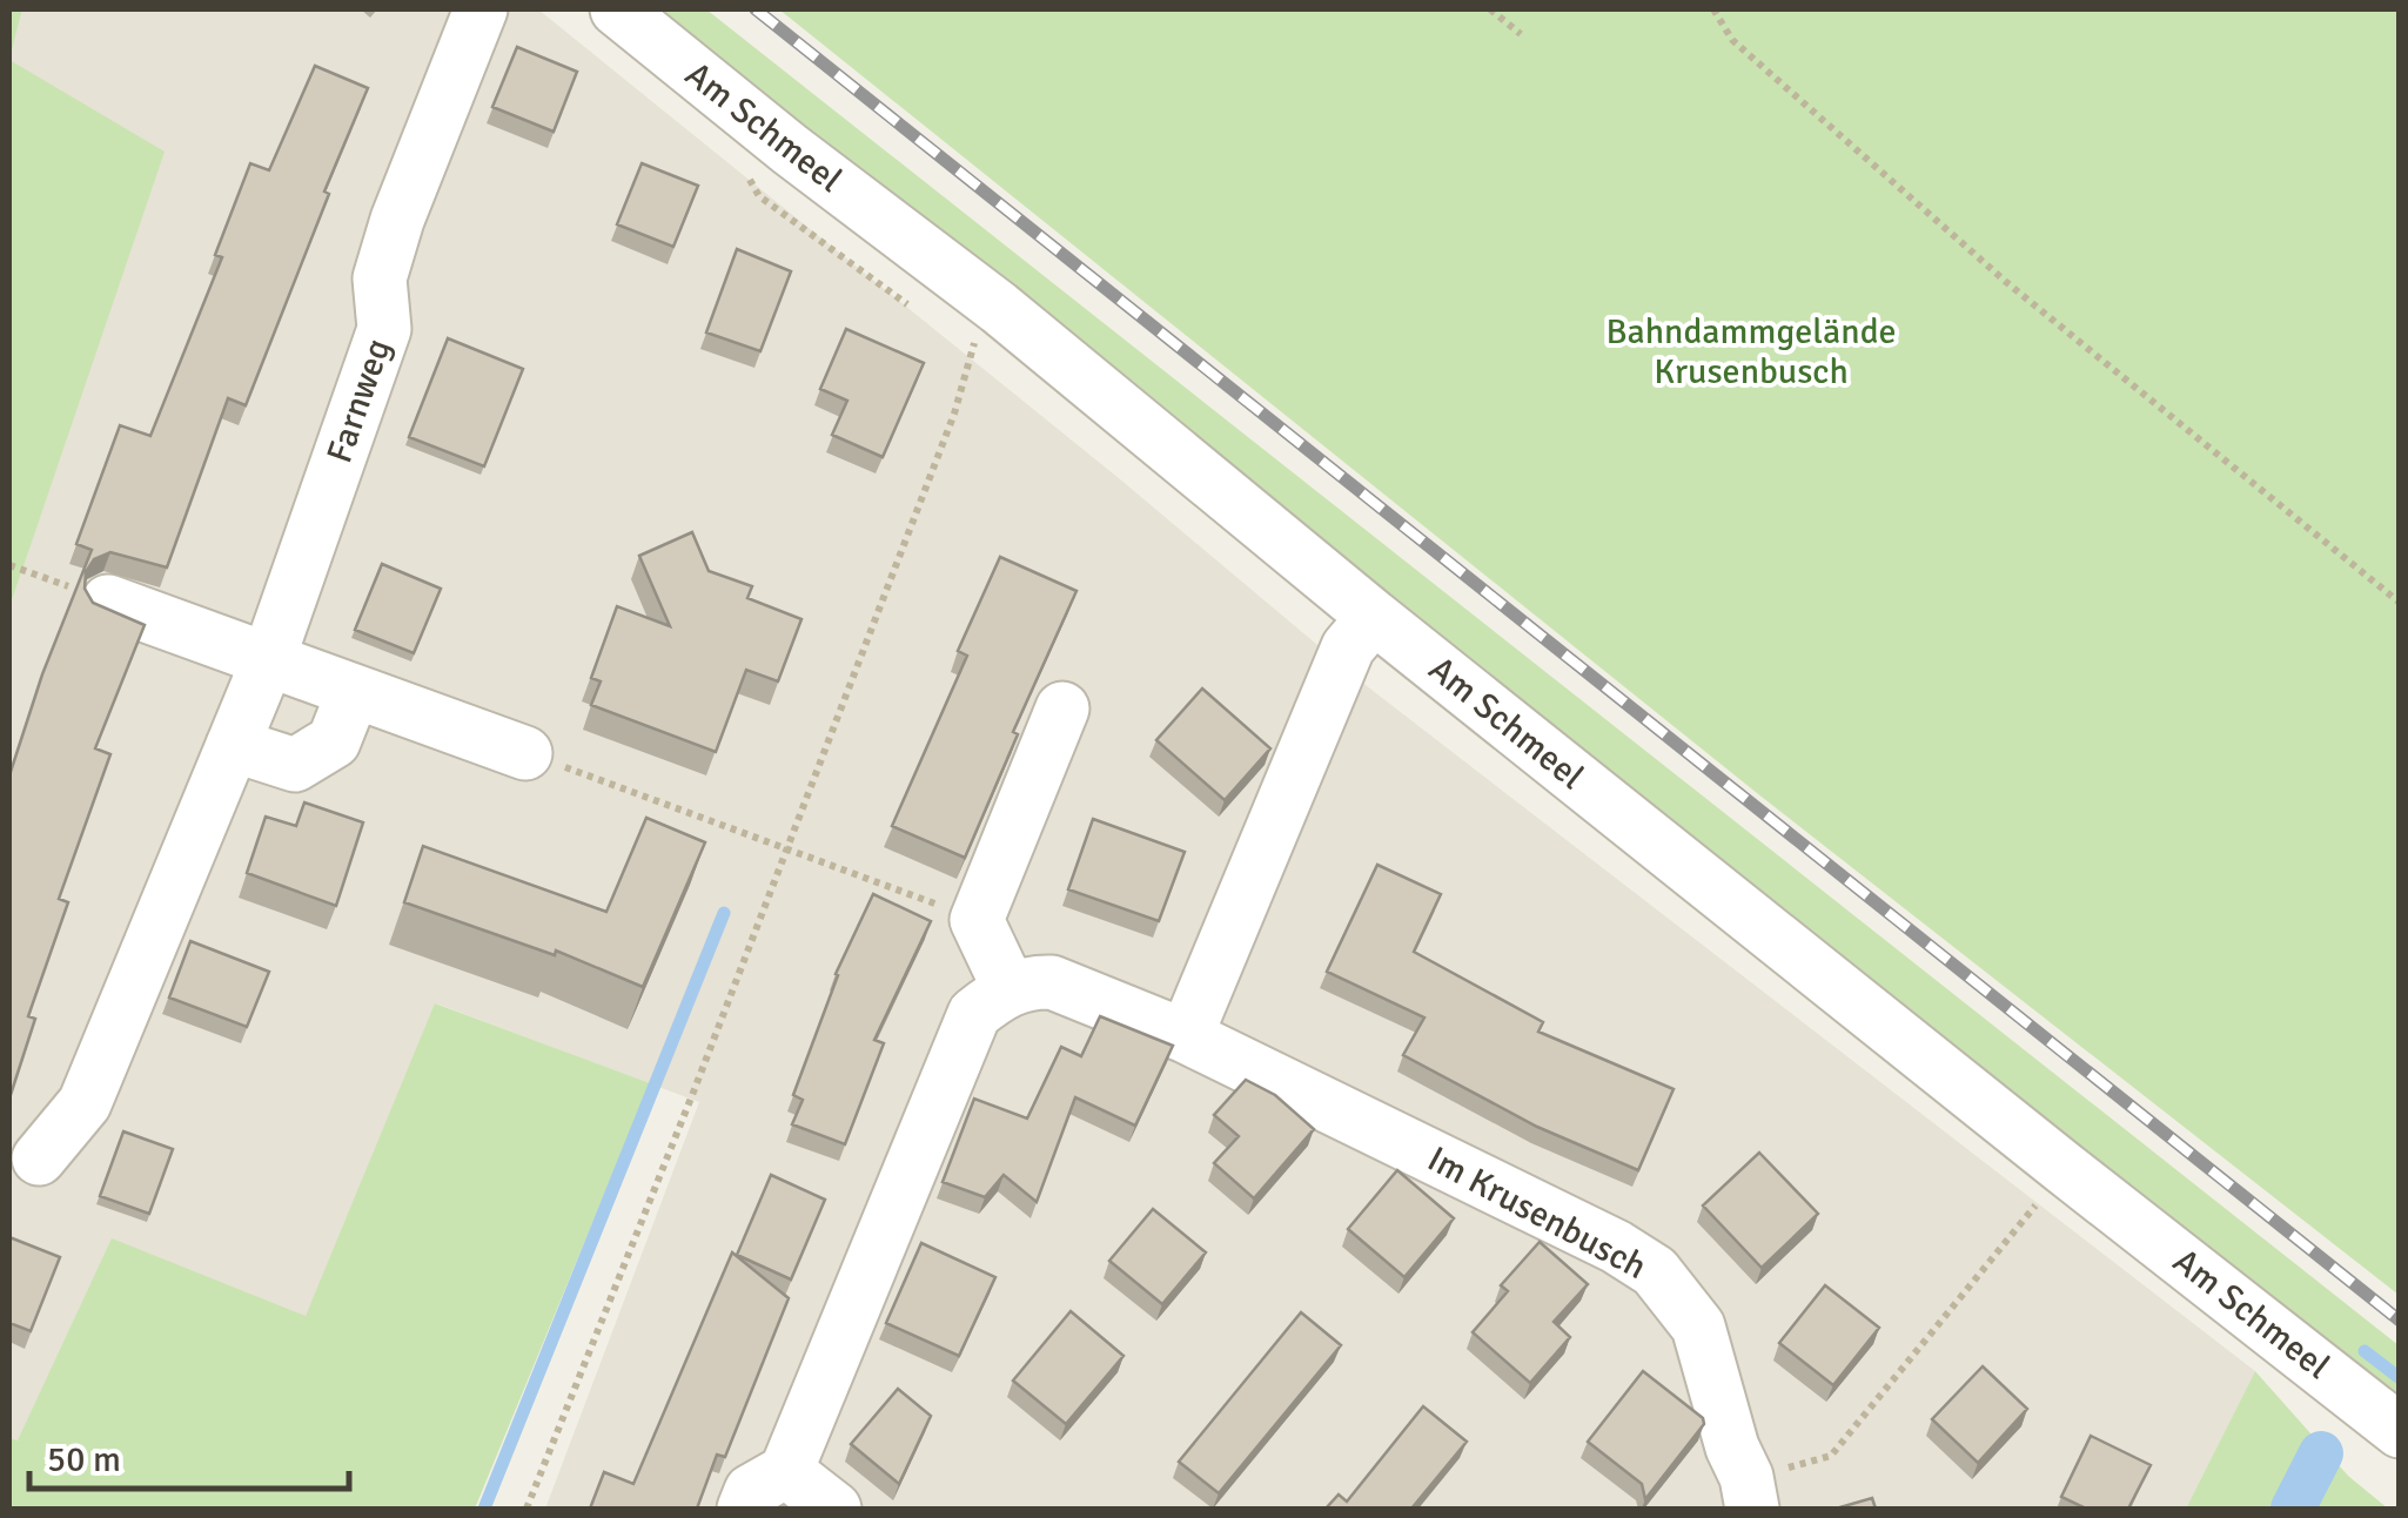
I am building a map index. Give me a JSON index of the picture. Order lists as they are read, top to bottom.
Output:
{
  "streets": {
    "street": ["Am Schmeel", "Farnweg", "Im Krusenbusch"]
  },
  "parks": ["Bahndammgelände Krusenbusch"],
  "scale_bar": "50 m"
}
